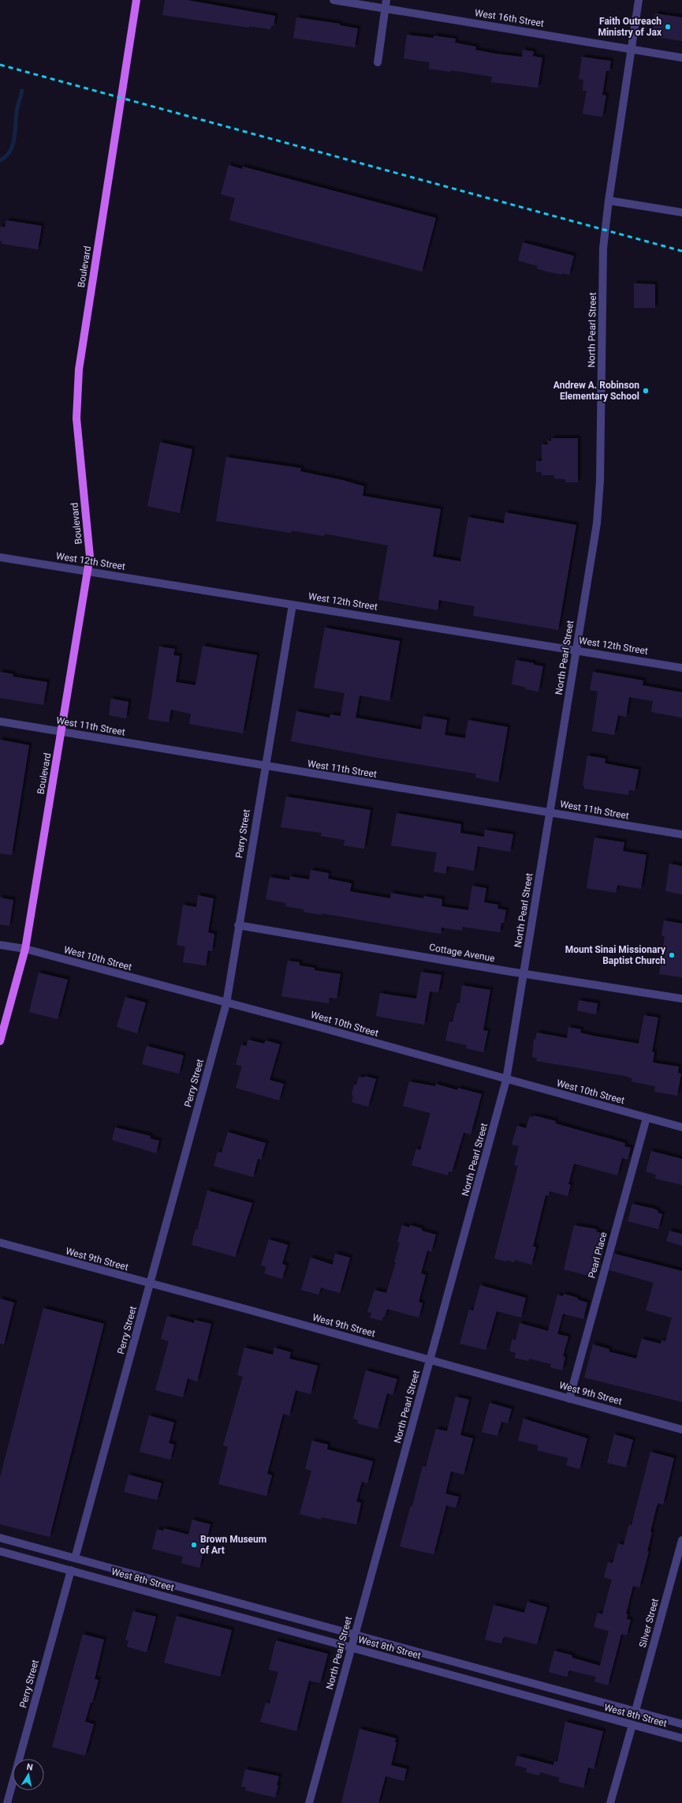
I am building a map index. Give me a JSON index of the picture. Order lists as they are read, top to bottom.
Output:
{
  "streets": {
    "main road": ["Boulevard"],
    "street": [
      "West 16th Street",
      "North Pearl Street",
      "West 12th Street",
      "West 11th Street",
      "Perry Street",
      "Cottage Avenue",
      "West 10th Street",
      "Pearl Place",
      "West 9th Street",
      "West 8th Street",
      "Silver Street"
    ]
  },
  "crossings": [
    ["West 16th Street", "North Pearl Street"],
    ["Boulevard", "West 12th Street"],
    ["Boulevard", "West 11th Street"],
    ["Boulevard", "West 10th Street"],
    ["North Pearl Street", "West 12th Street"],
    ["North Pearl Street", "West 11th Street"],
    ["North Pearl Street", "Cottage Avenue"],
    ["North Pearl Street", "West 10th Street"],
    ["North Pearl Street", "West 9th Street"],
    ["North Pearl Street", "West 8th Street"],
    ["West 12th Street", "Perry Street"],
    ["West 11th Street", "Perry Street"],
    ["Perry Street", "Cottage Avenue"],
    ["Perry Street", "West 10th Street"],
    ["Perry Street", "West 9th Street"],
    ["Perry Street", "West 8th Street"],
    ["West 10th Street", "Pearl Place"],
    ["Pearl Place", "West 9th Street"],
    ["West 8th Street", "Silver Street"]
  ],
  "places": [
    "Faith Outreach Ministry of Jax",
    "Andrew A. Robinson Elementary School",
    "Mount Sinai Missionary Baptist Church",
    "Brown Museum of Art"
  ],
  "north": "top"
}
